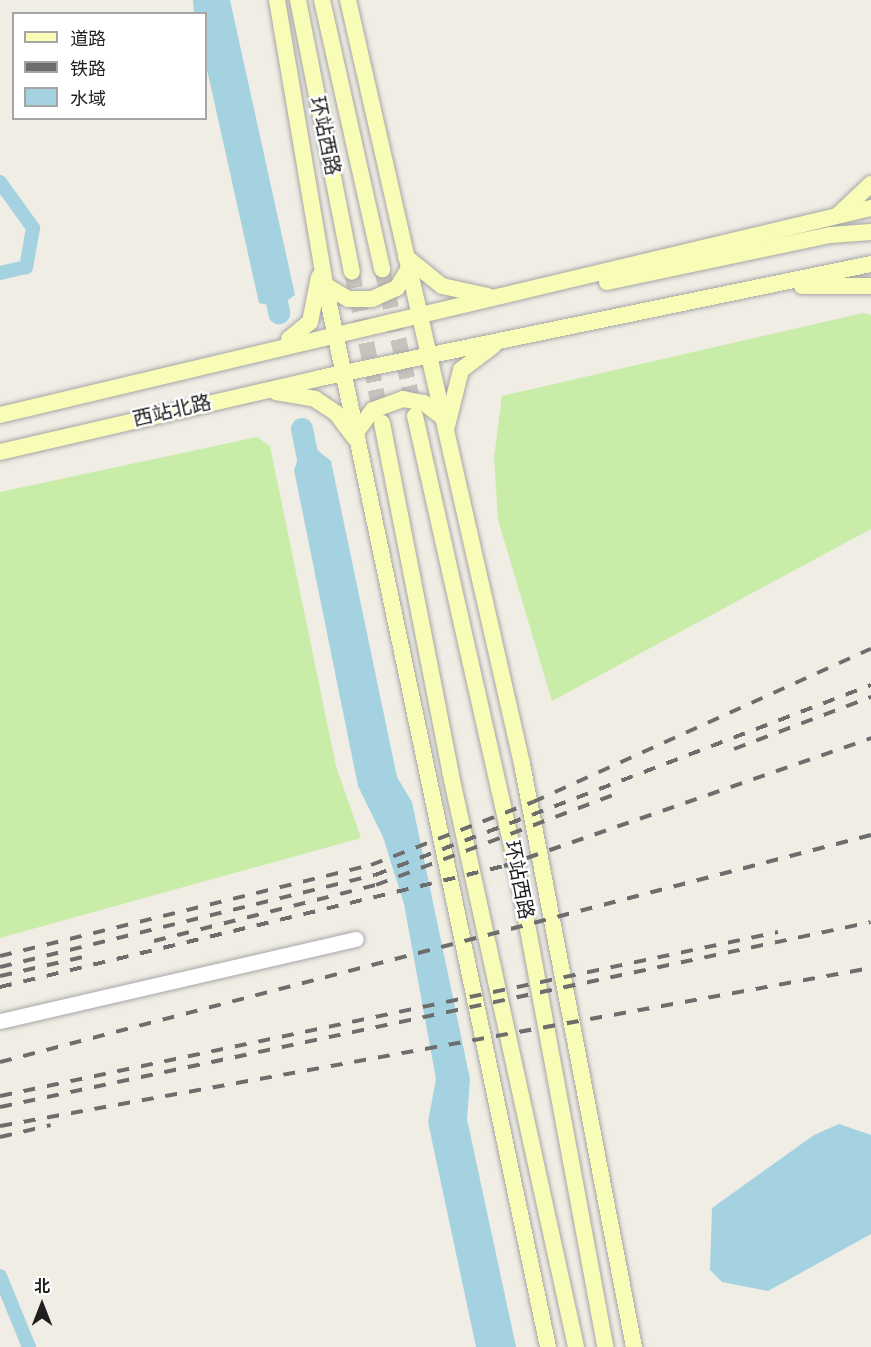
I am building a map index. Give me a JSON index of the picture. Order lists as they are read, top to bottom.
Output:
{
  "streets": {
    "main road": ["环站西路", "西站北路"]
  },
  "legend": ["道路", "铁路", "水域"],
  "north": "top"
}
